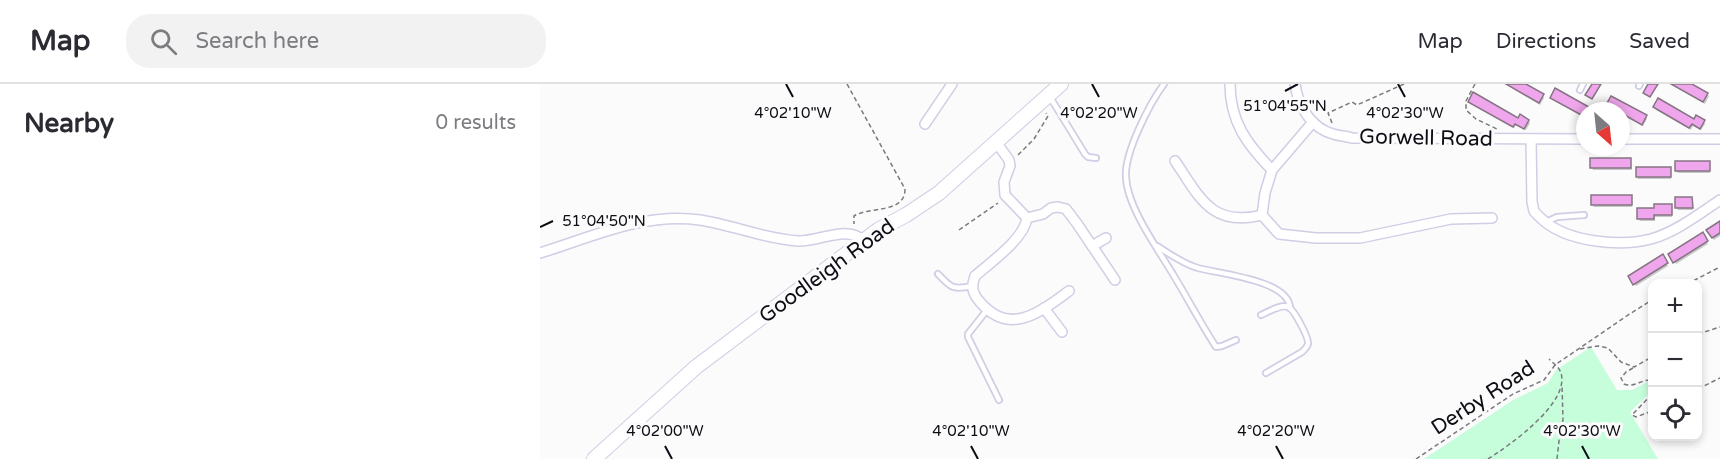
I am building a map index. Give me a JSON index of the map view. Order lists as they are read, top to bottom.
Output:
{
  "streets": {
    "street": ["Gorwell Road", "Goodleigh Road"],
    "path": ["Derby Road"]
  },
  "north": "bottom right",
  "page": {
    "header": "Map",
    "search": "Search here",
    "nav": ["Map", "Directions", "Saved"],
    "heading": ["Nearby", "0 results"],
    "map_buttons": ["+", "−"]
  },
  "coordinates": [
    "51°04'55\"N",
    "4°02'10\"W",
    "4°02'20\"W",
    "4°02'30\"W",
    "51°04'50\"N",
    "4°02'00\"W"
  ]
}
